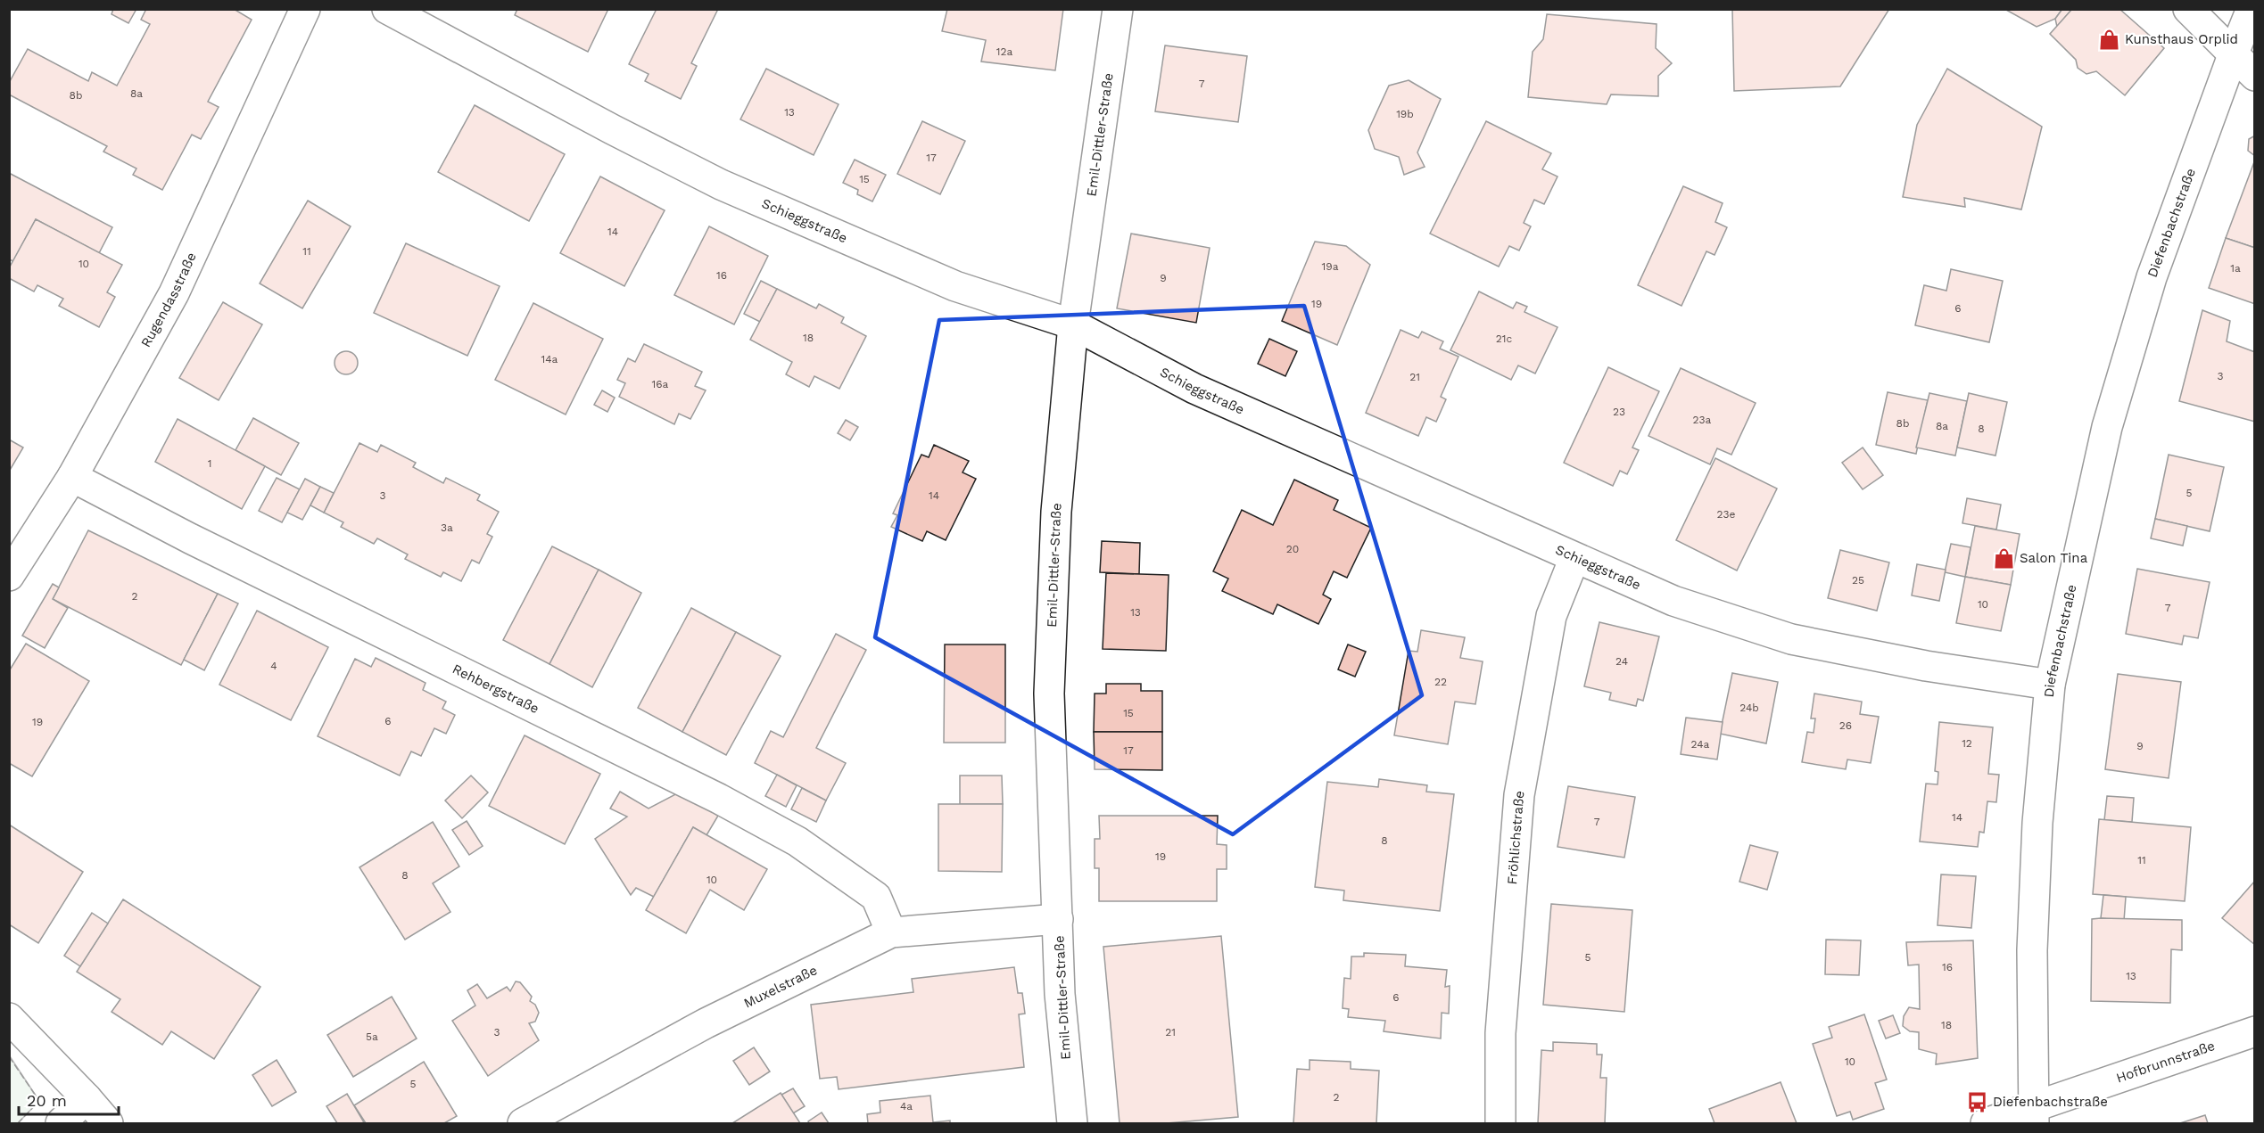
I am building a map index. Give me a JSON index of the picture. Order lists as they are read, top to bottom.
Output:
{
  "streets": {
    "street": [
      "Emil-Dittler-Straße",
      "Schieggstraße",
      "Diefenbachstraße",
      "Rugendasstraße",
      "Rehbergstraße",
      "Fröhlichstraße",
      "Muxelstraße",
      "Hofbrunnstraße"
    ]
  },
  "crossings": [
    ["Emil-Dittler-Straße", "Schieggstraße"],
    ["Emil-Dittler-Straße", "Muxelstraße"],
    ["Schieggstraße", "Diefenbachstraße"],
    ["Schieggstraße", "Fröhlichstraße"],
    ["Diefenbachstraße", "Hofbrunnstraße"],
    ["Rugendasstraße", "Rehbergstraße"],
    ["Rehbergstraße", "Muxelstraße"]
  ],
  "places": {
    "shop": ["Kunsthaus Orplid", "Salon Tina"],
    "bus stop": ["Diefenbachstraße"]
  },
  "house_numbers": [
    "12a",
    "7",
    "8a",
    "8b",
    "13",
    "19b",
    "17",
    "15",
    "14",
    "11",
    "10",
    "19a",
    "1a",
    "16",
    "9",
    "19",
    "6",
    "18",
    "21c",
    "14a",
    "3",
    "21",
    "16a",
    "23",
    "23a",
    "8b",
    "8a",
    "8",
    "1",
    "5",
    "3",
    "14",
    "23e",
    "3a",
    "20",
    "25",
    "2",
    "10",
    "7",
    "13",
    "24",
    "4",
    "22",
    "24b",
    "15",
    "6",
    "19",
    "26",
    "12",
    "24a",
    "9",
    "17",
    "14",
    "7",
    "8",
    "19",
    "11",
    "8",
    "10",
    "5",
    "16",
    "13",
    "6",
    "18",
    "3",
    "21",
    "5a",
    "10",
    "5",
    "2",
    "4a"
  ],
  "scale_bar": "20 m"
}
